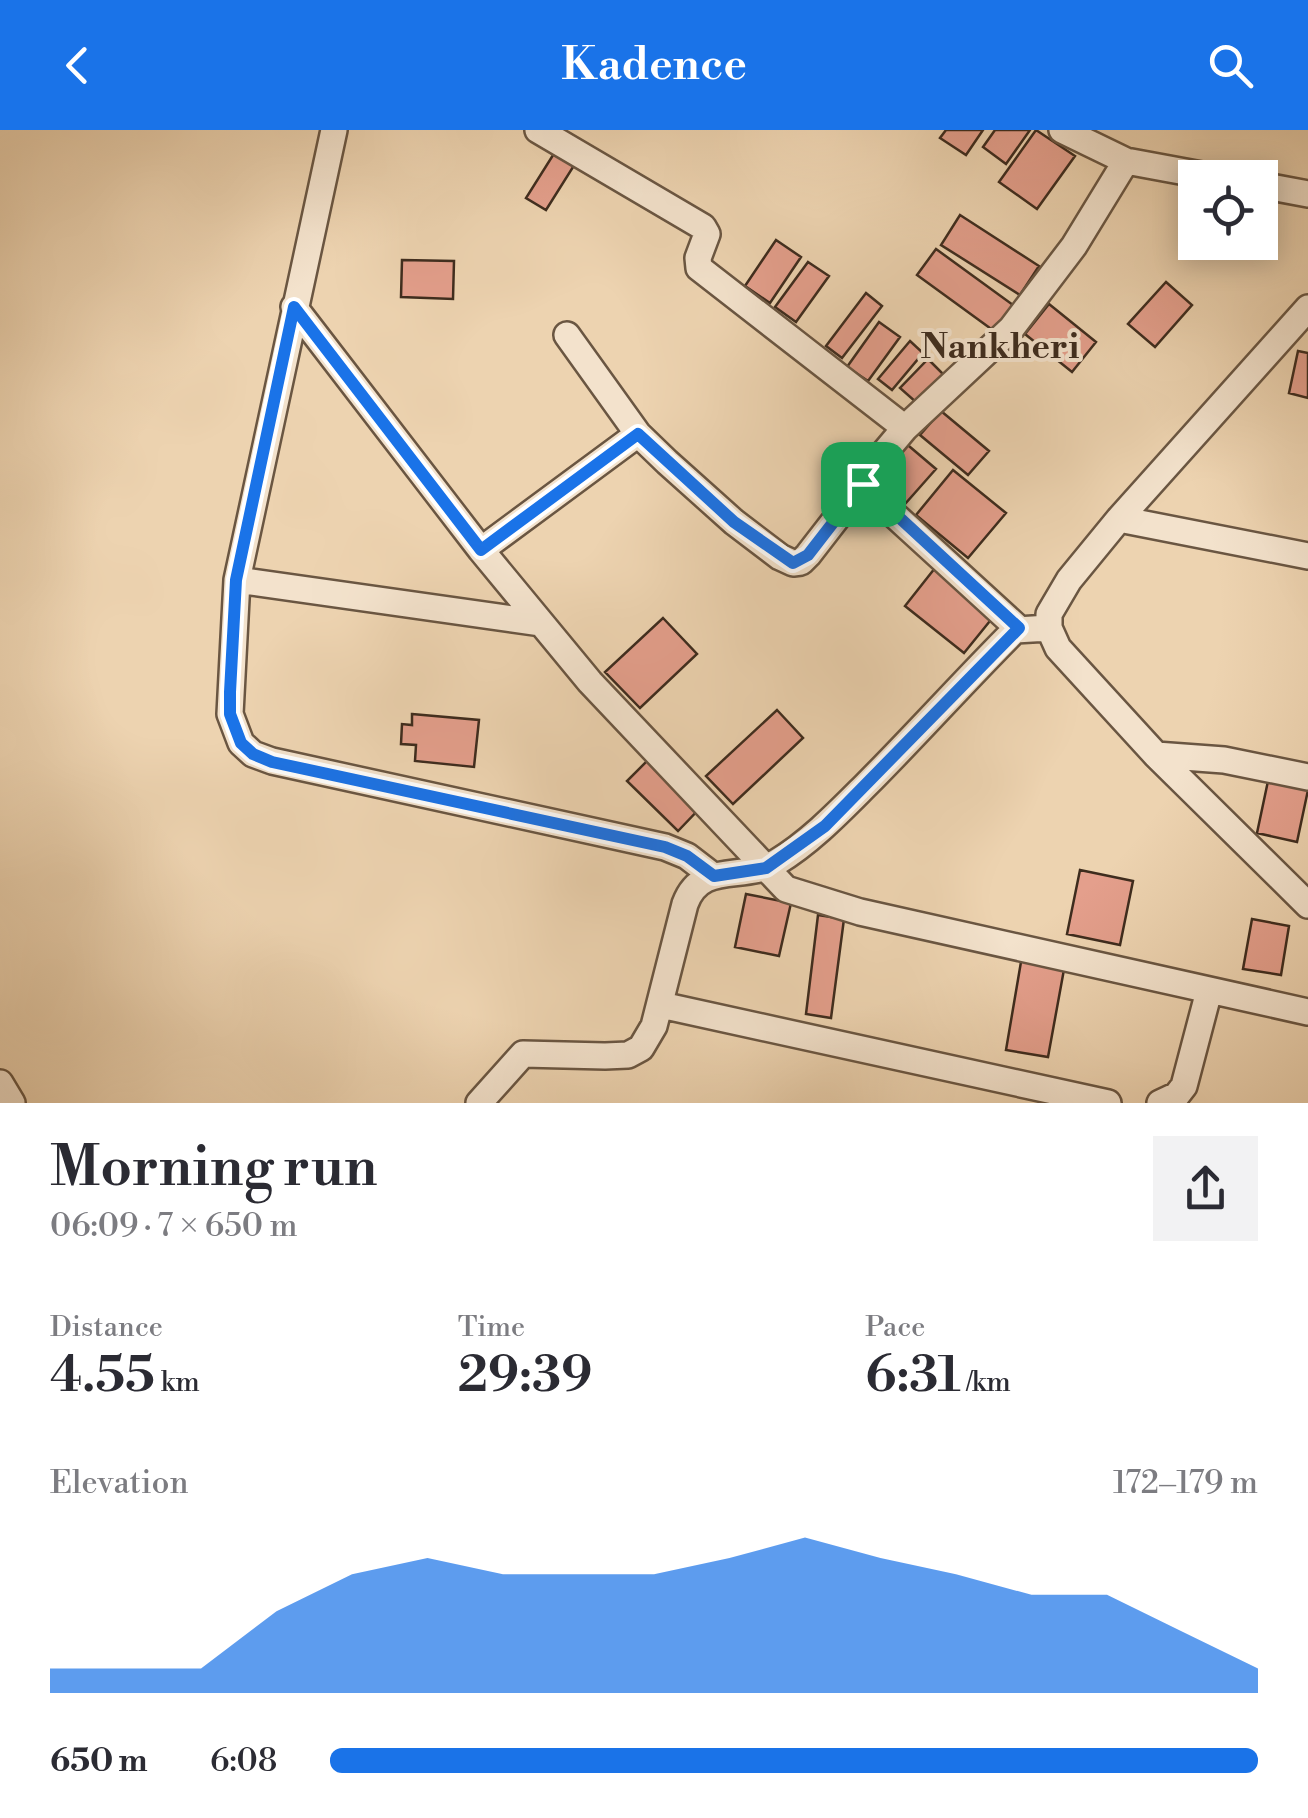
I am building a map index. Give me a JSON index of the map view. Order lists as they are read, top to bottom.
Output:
{
  "districts": ["Nankheri"],
  "page": {
    "header": "Kadence",
    "heading": ["Morning run", "06:09 · 7 × 650 m"],
    "stats": [
      ["Distance", "4.55 km"],
      ["Time", "29:39"],
      ["Pace", "6:31 /km"]
    ],
    "chart": ["Elevation", "172–179 m"],
    "list": [
      {
        "name": "650 m",
        "note": "6:08"
      }
    ]
  }
}
